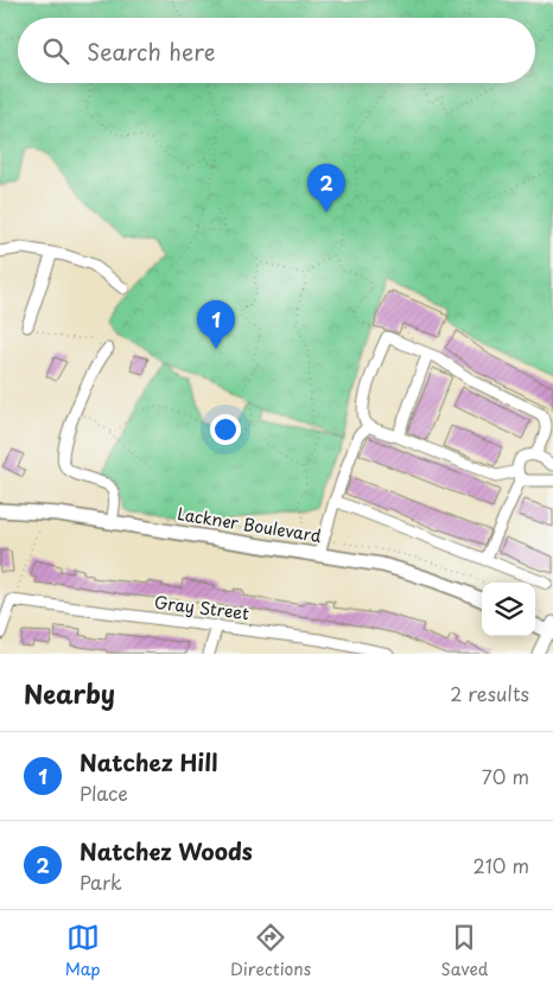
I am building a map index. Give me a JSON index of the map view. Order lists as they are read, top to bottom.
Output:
{
  "streets": {
    "main road": ["Lackner Boulevard"],
    "street": ["Gray Street"]
  },
  "page": {
    "search": "Search here",
    "pins": ["2", "1"],
    "heading": ["Nearby", "2 results"],
    "list": [
      {
        "mark": "1",
        "name": "Natchez Hill",
        "note": "Place",
        "value": "70 m"
      },
      {
        "mark": "2",
        "name": "Natchez Woods",
        "note": "Park",
        "value": "210 m"
      }
    ],
    "nav": ["Map", "Directions", "Saved"]
  }
}
